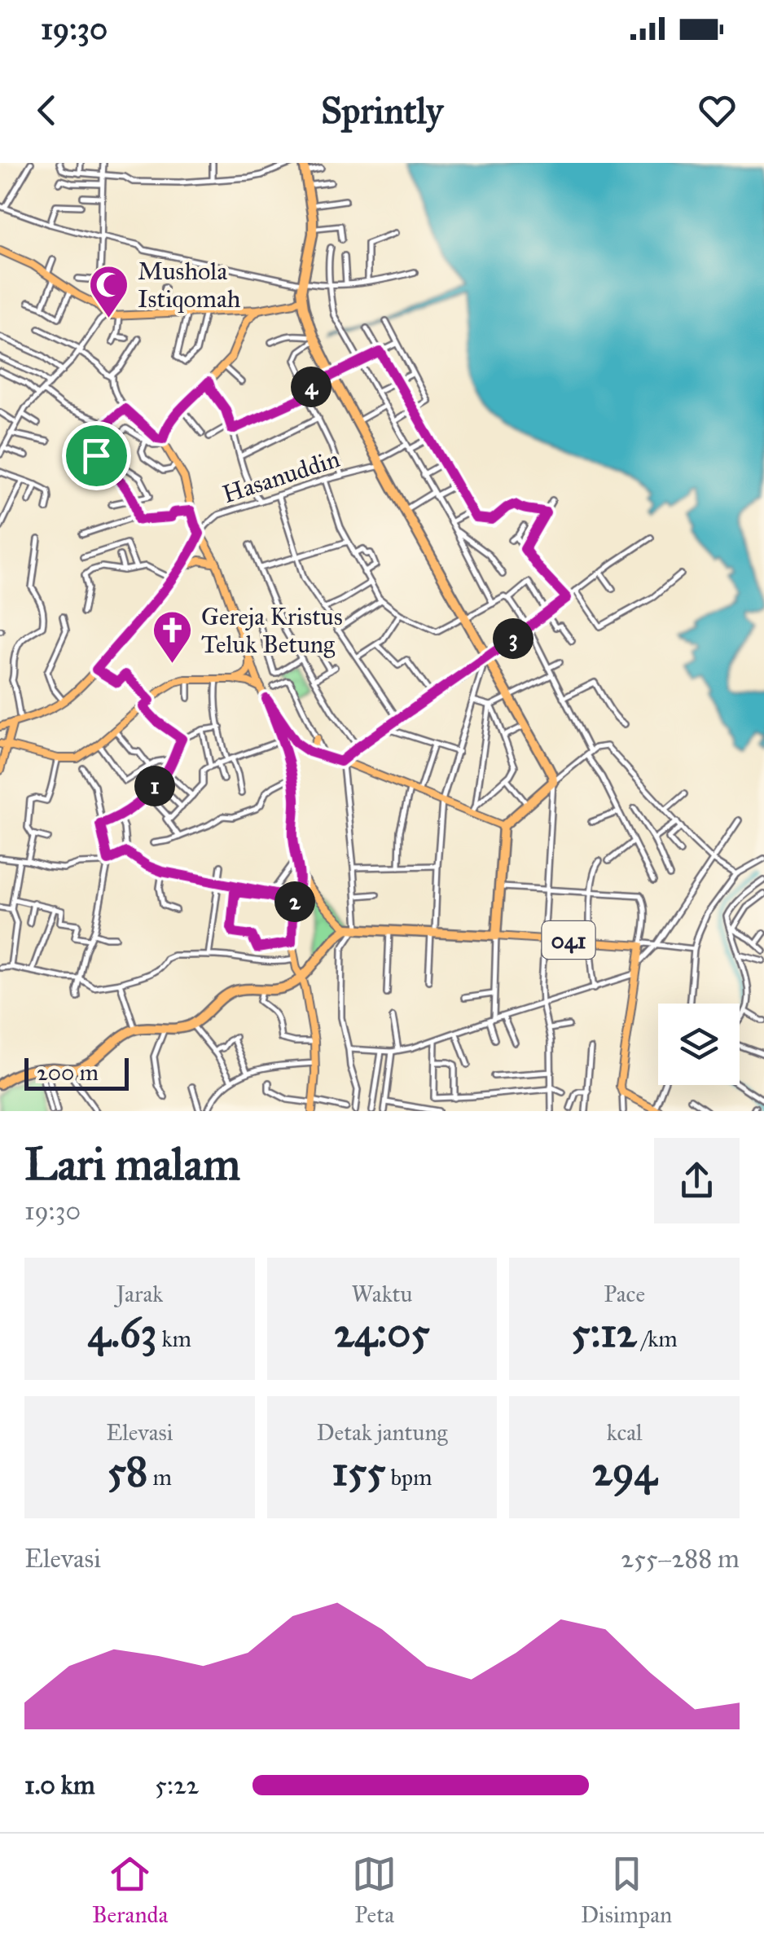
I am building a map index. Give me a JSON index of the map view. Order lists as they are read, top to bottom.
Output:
{
  "streets": {
    "main road": ["041"],
    "street": ["Hasanuddin"]
  },
  "places": {
    "mosque": ["Mushola Istiqomah"],
    "church": ["Gereja Kristus Teluk Betung"]
  },
  "scale_bar": "200 m",
  "page": {
    "status": "19:30",
    "header": "Sprintly",
    "pins": [
      "4",
      "3",
      "1",
      "2"
    ],
    "scale": "200 m",
    "heading": ["Lari malam", "19:30"],
    "stats": [
      ["Jarak", "4.63 km"],
      ["Waktu", "24:05"],
      ["Pace", "5:12 /km"],
      ["Elevasi", "58 m"],
      ["Detak jantung", "155 bpm"],
      ["kcal", "294"]
    ],
    "chart": ["Elevasi", "255–288 m"],
    "list": [
      {
        "name": "1.0 km",
        "note": "5:22"
      }
    ],
    "tabs": ["Beranda", "Peta", "Disimpan"]
  }
}
